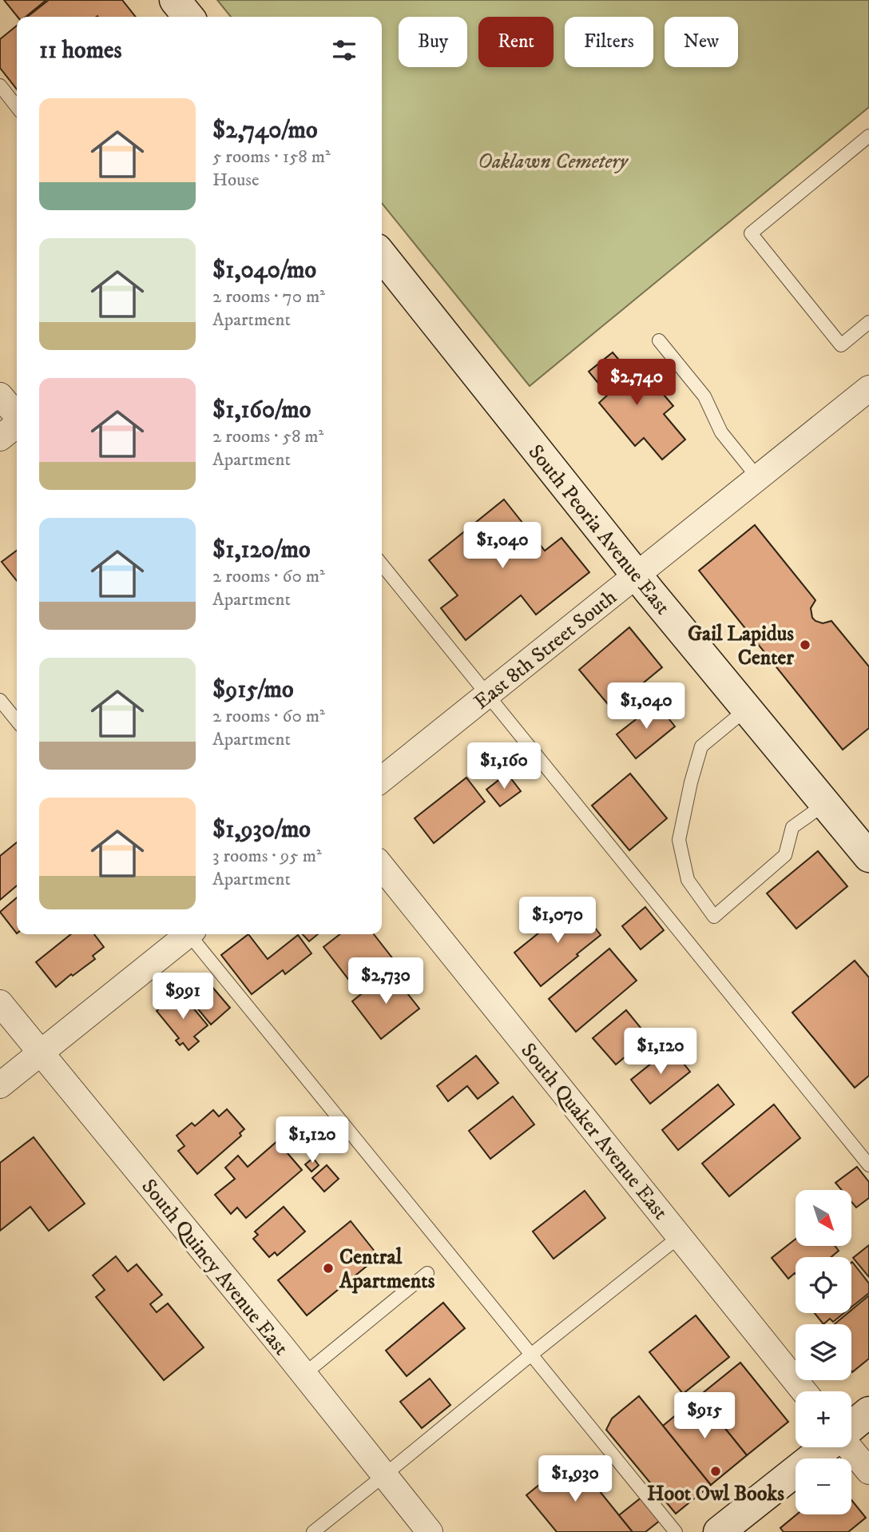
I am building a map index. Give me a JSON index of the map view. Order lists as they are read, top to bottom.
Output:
{
  "streets": {
    "main road": ["South Peoria Avenue East"],
    "street": ["East 8th Street South", "South Quaker Avenue East", "South Quincy Avenue East"]
  },
  "crossings": [
    ["South Peoria Avenue East", "East 8th Street South"]
  ],
  "parks": ["Oaklawn Cemetery"],
  "places": ["Gail Lapidus Center", "Central Apartments", "Hoot Owl Books"],
  "north": "bottom right",
  "page": {
    "chip": [
      "Buy",
      "Rent",
      "Filters",
      "New"
    ],
    "heading": "11 homes",
    "list": [
      {
        "name": "$2,740/mo",
        "note": "5 rooms · 158 m² · House"
      },
      {
        "name": "$1,040/mo",
        "note": "2 rooms · 70 m² · Apartment"
      },
      {
        "name": "$1,160/mo",
        "note": "2 rooms · 58 m² · Apartment"
      },
      {
        "name": "$1,120/mo",
        "note": "2 rooms · 60 m² · Apartment"
      },
      {
        "name": "$915/mo",
        "note": "2 rooms · 60 m² · Apartment"
      },
      {
        "name": "$1,930/mo",
        "note": "3 rooms · 95 m² · Apartment"
      }
    ],
    "price": [
      "$2,740",
      "$1,040",
      "$1,040",
      "$1,160",
      "$1,070",
      "$2,730",
      "$991",
      "$1,120",
      "$1,120",
      "$915",
      "$1,930"
    ],
    "map_buttons": ["+", "−"]
  }
}
